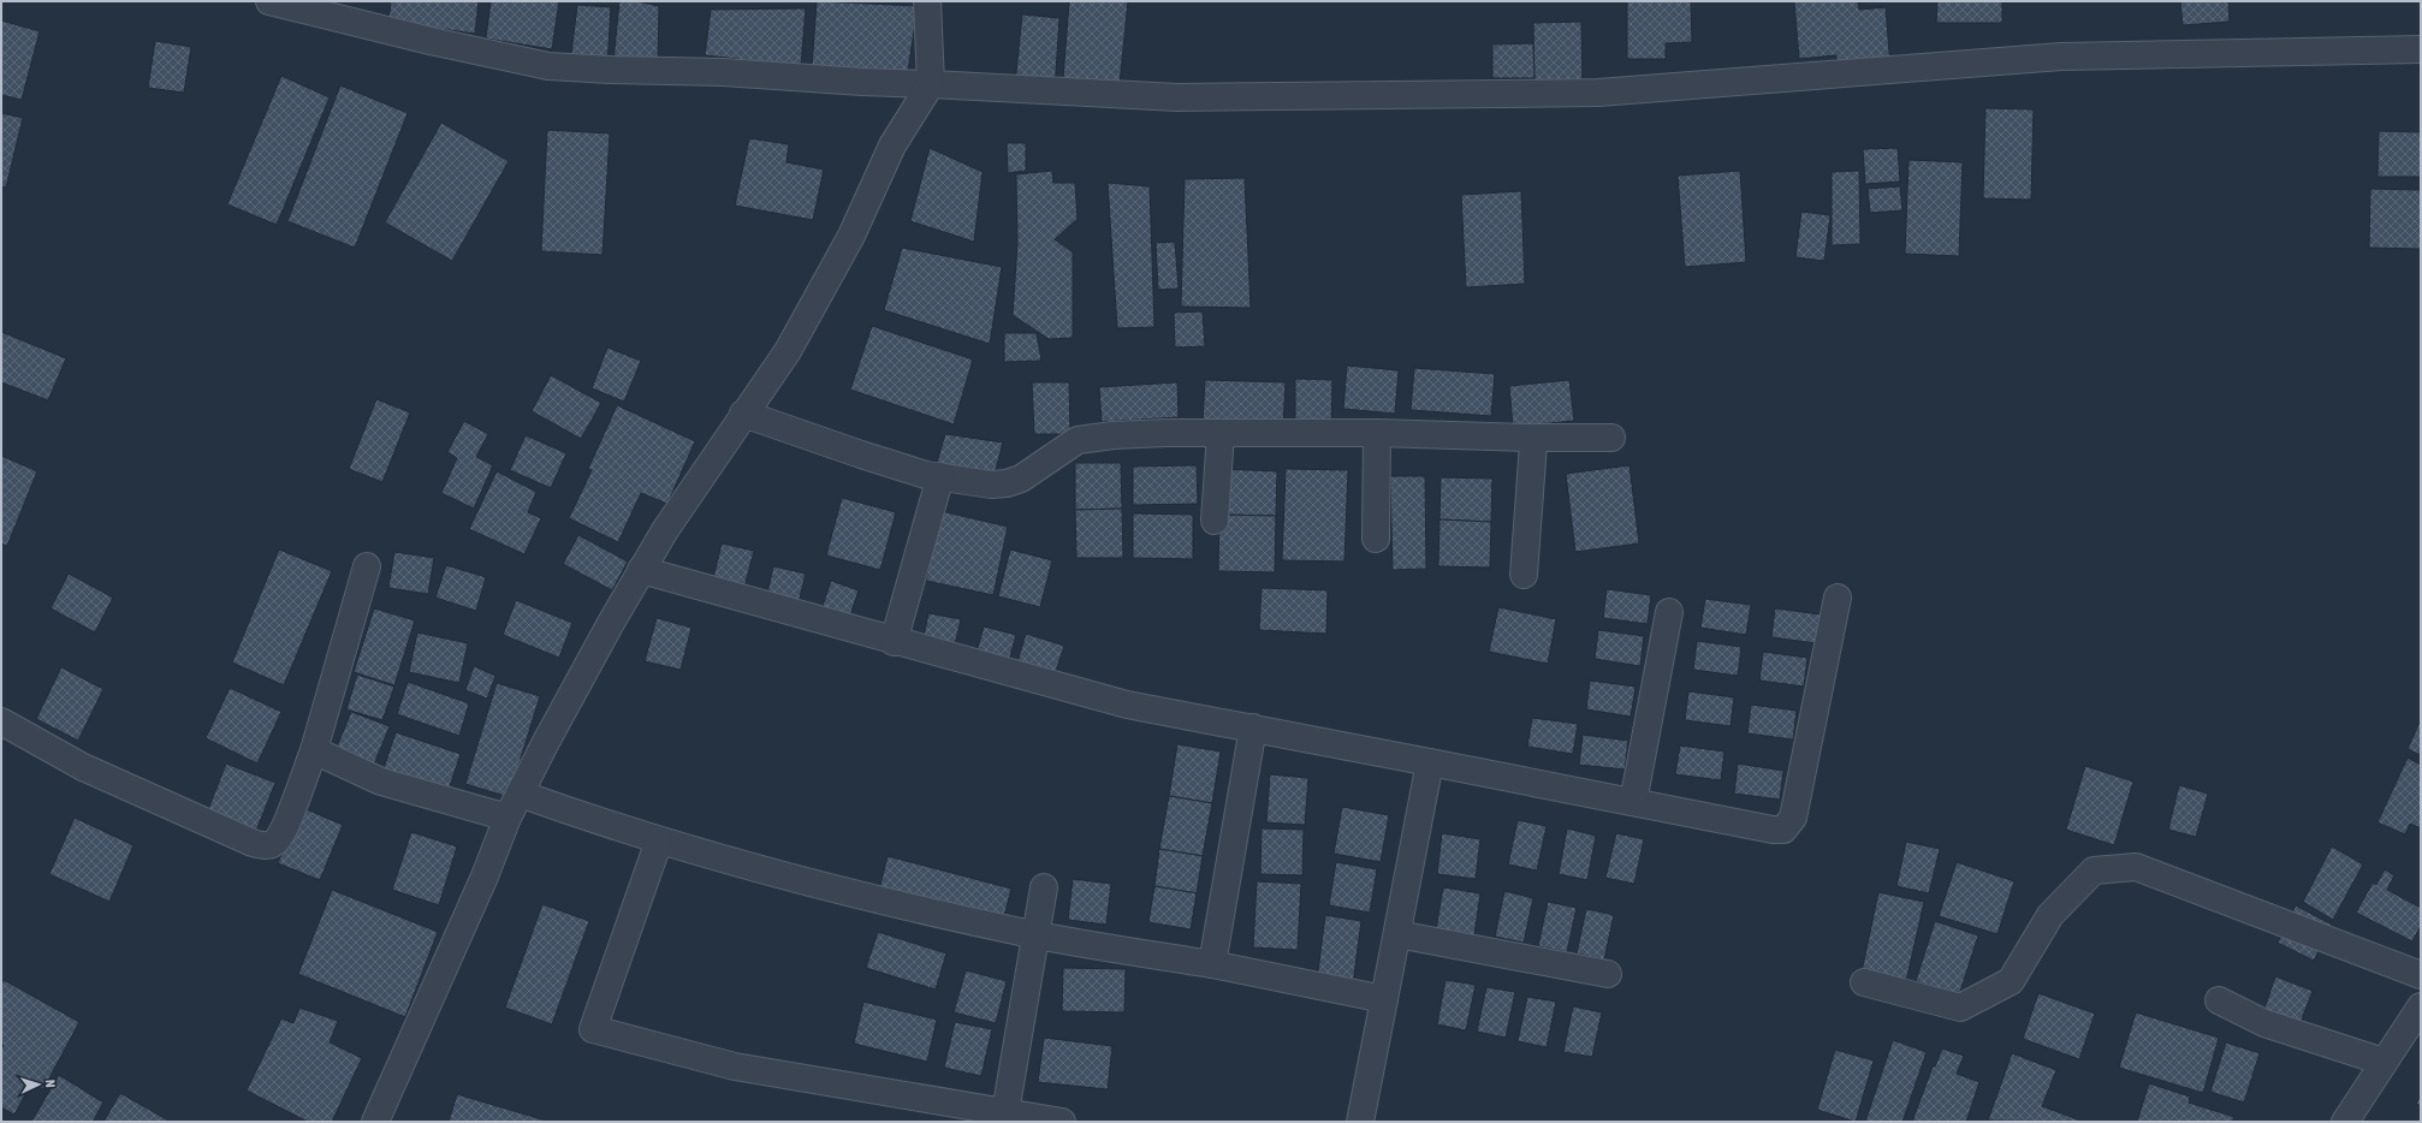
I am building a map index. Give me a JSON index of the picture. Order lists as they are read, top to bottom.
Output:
{
  "north": "right"
}
